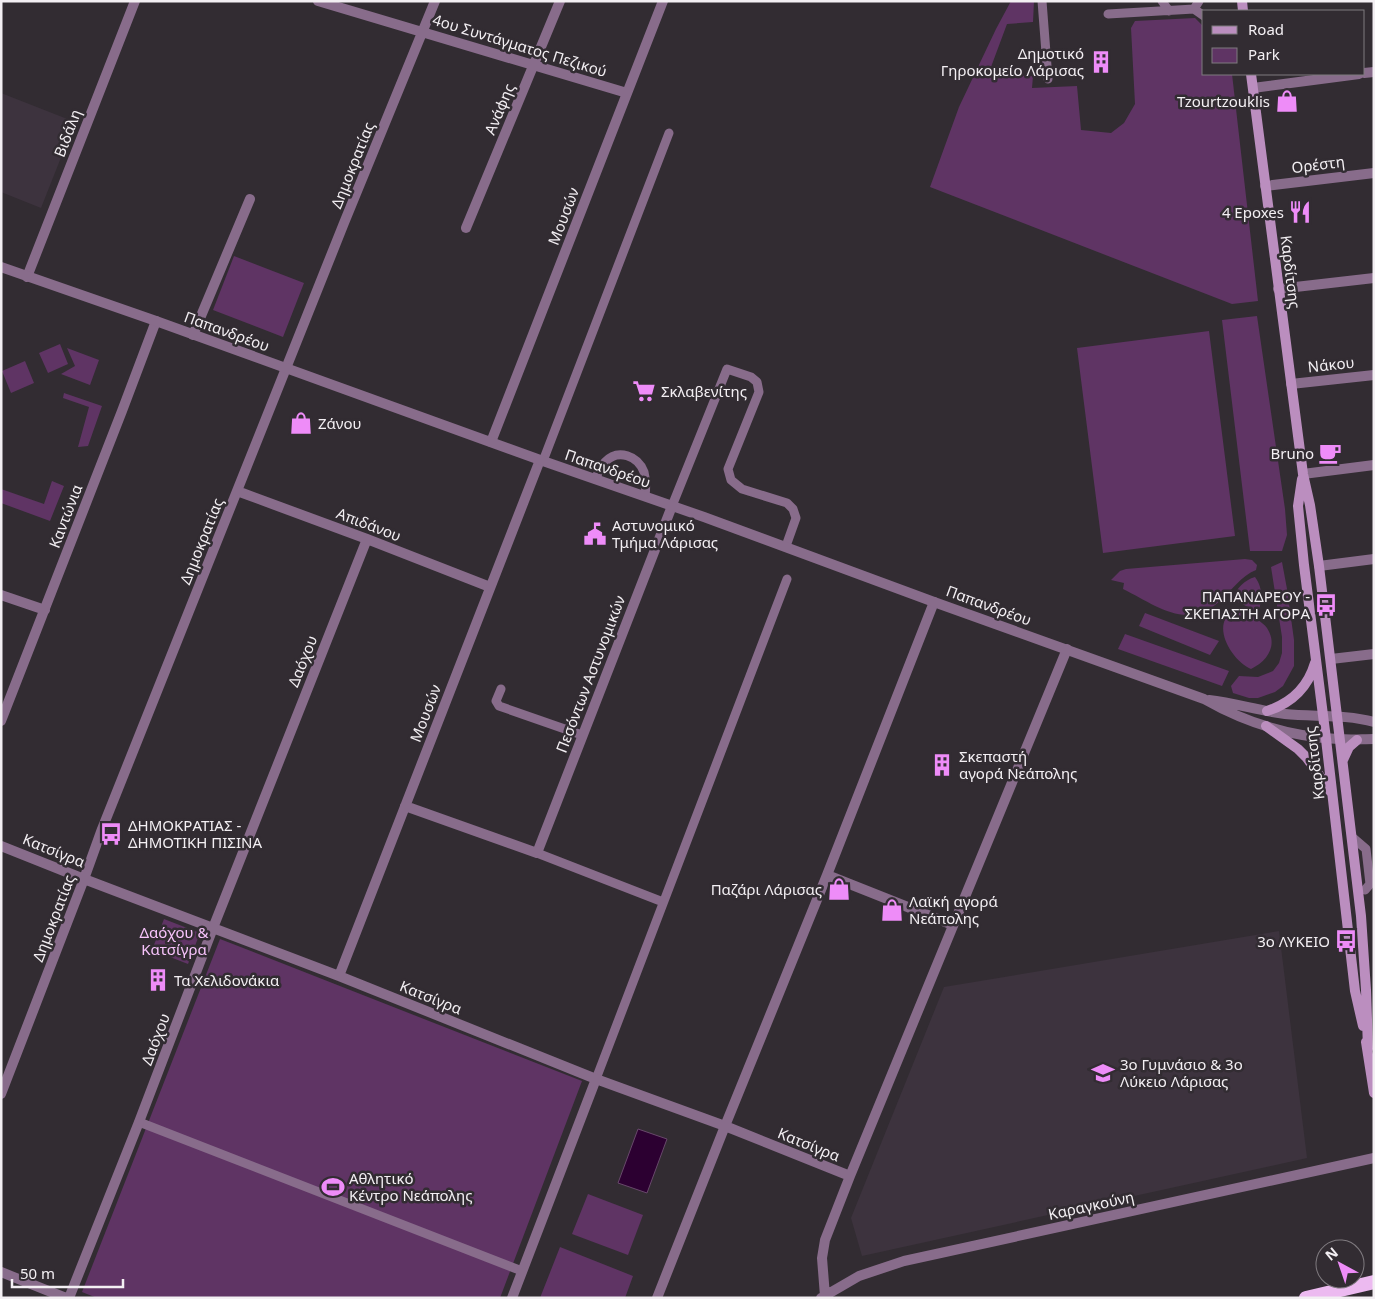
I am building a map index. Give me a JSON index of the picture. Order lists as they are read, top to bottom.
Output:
{
  "streets": {
    "main road": ["Καρδίτσης"],
    "street": [
      "4ου Συντάγματος Πεζικού",
      "Ανάφης",
      "Βιδάλη",
      "Ορέστη",
      "Δημοκρατίας",
      "Μουσών",
      "Παπανδρέου",
      "Νάκου",
      "Καντώνια",
      "Απιδάνου",
      "Δαόχου",
      "Πεσόντων Αστυνομικών",
      "Κατσίγρα",
      "Καραγκούνη"
    ]
  },
  "crossings": [
    ["4ου Συντάγματος Πεζικού", "Ανάφης"],
    ["4ου Συντάγματος Πεζικού", "Δημοκρατίας"],
    ["4ου Συντάγματος Πεζικού", "Μουσών"],
    ["Βιδάλη", "Παπανδρέου"],
    ["Ορέστη", "Καρδίτσης"],
    ["Δημοκρατίας", "Παπανδρέου"],
    ["Δημοκρατίας", "Απιδάνου"],
    ["Δημοκρατίας", "Κατσίγρα"],
    ["Μουσών", "Παπανδρέου"],
    ["Μουσών", "Απιδάνου"],
    ["Μουσών", "Κατσίγρα"],
    ["Καρδίτσης", "Νάκου"],
    ["Παπανδρέου", "Καντώνια"],
    ["Παπανδρέου", "Πεσόντων Αστυνομικών"],
    ["Απιδάνου", "Δαόχου"],
    ["Δαόχου", "Κατσίγρα"]
  ],
  "parks": ["Δαόχου & Κατσίγρα"],
  "places": {
    "building": ["Δημοτικό Γηροκομείο Λάρισας", "Σκεπαστή αγορά Νεάπολης", "Τα Χελιδονάκια"],
    "shop": [
      "Tzourtzouklis",
      "Ζάνου",
      "Παζάρι Λάρισας",
      "Λαϊκή αγορά Νεάπολης"
    ],
    "restaurant": ["4 Epoxes"],
    "supermarket": ["Σκλαβενίτης"],
    "cafe": ["Bruno"],
    "public building": ["Αστυνομικό Τμήμα Λάρισας"],
    "bus stop": ["ΠΑΠΑΝΔΡΕΟΥ - ΣΚΕΠΑΣΤΗ ΑΓΟΡΑ", "ΔΗΜΟΚΡΑΤΙΑΣ - ΔΗΜΟΤΙΚΗ ΠΙΣΙΝΑ", "3ο ΛΥΚΕΙΟ"],
    "school or university": ["3ο Γυμνάσιο & 3ο Λύκειο Λάρισας"],
    "sports": ["Αθλητικό Κέντρο Νεάπολης"]
  },
  "legend": ["Road", "Park"],
  "scale_bar": "50 m",
  "north": "top left"
}
